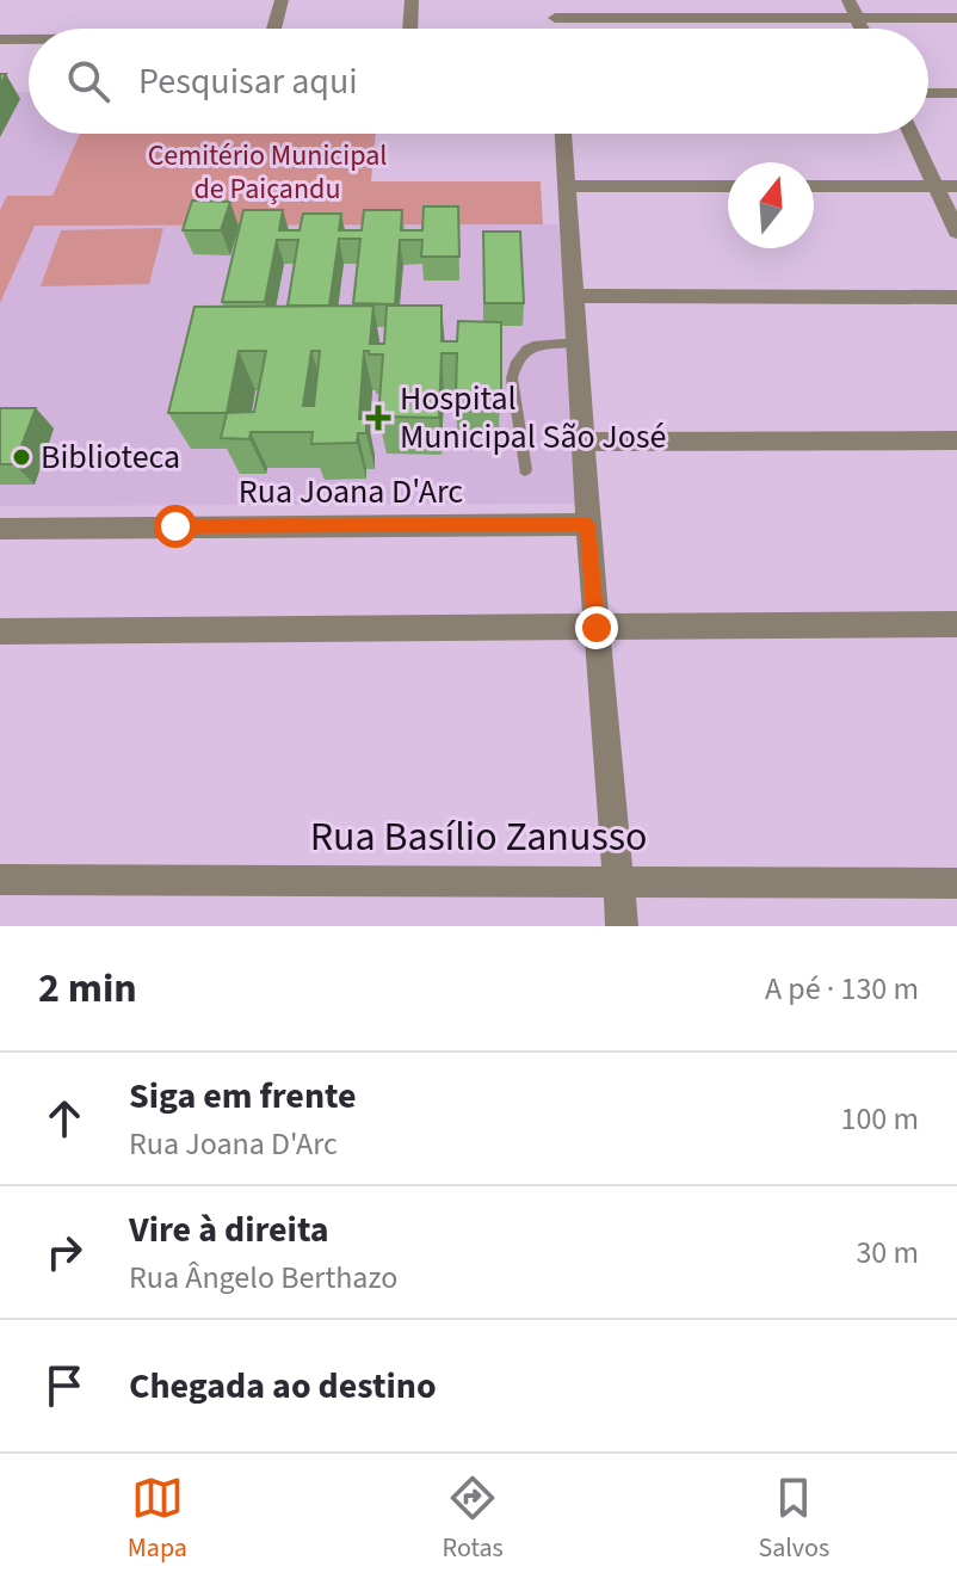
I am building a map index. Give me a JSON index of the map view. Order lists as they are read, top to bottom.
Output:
{
  "streets": {
    "street": ["Rua Joana D'Arc", "Rua Basílio Zanusso"]
  },
  "parks": ["Cemitério Municipal de Paiçandu"],
  "places": {
    "health": ["Hospital Municipal São José"],
    "other": ["Biblioteca"]
  },
  "north": "top",
  "page": {
    "search": "Pesquisar aqui",
    "heading": ["2 min", "A pé · 130 m"],
    "list": [
      ["Siga em frente", "Rua Joana D'Arc", "100 m"],
      ["Vire à direita", "Rua Ângelo Berthazo", "30 m"],
      "Chegada ao destino"
    ],
    "nav": ["Mapa", "Rotas", "Salvos"]
  }
}
